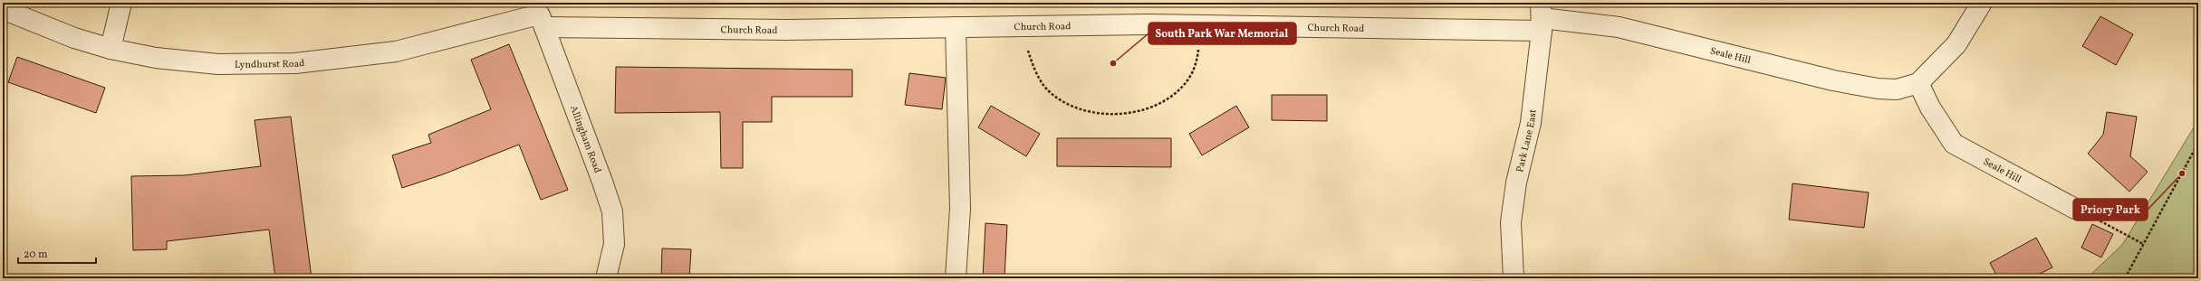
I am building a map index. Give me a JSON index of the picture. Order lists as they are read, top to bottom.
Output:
{
  "streets": {
    "street": [
      "Church Road",
      "Seale Hill",
      "Lyndhurst Road",
      "Allingham Road",
      "Park Lane East"
    ]
  },
  "crossings": [
    ["Church Road", "Seale Hill"],
    ["Church Road", "Lyndhurst Road"],
    ["Church Road", "Allingham Road"],
    ["Church Road", "Park Lane East"],
    ["Seale Hill", "Park Lane East"],
    ["Lyndhurst Road", "Allingham Road"]
  ],
  "places": ["South Park War Memorial", "Priory Park"],
  "scale_bar": "20 m"
}
